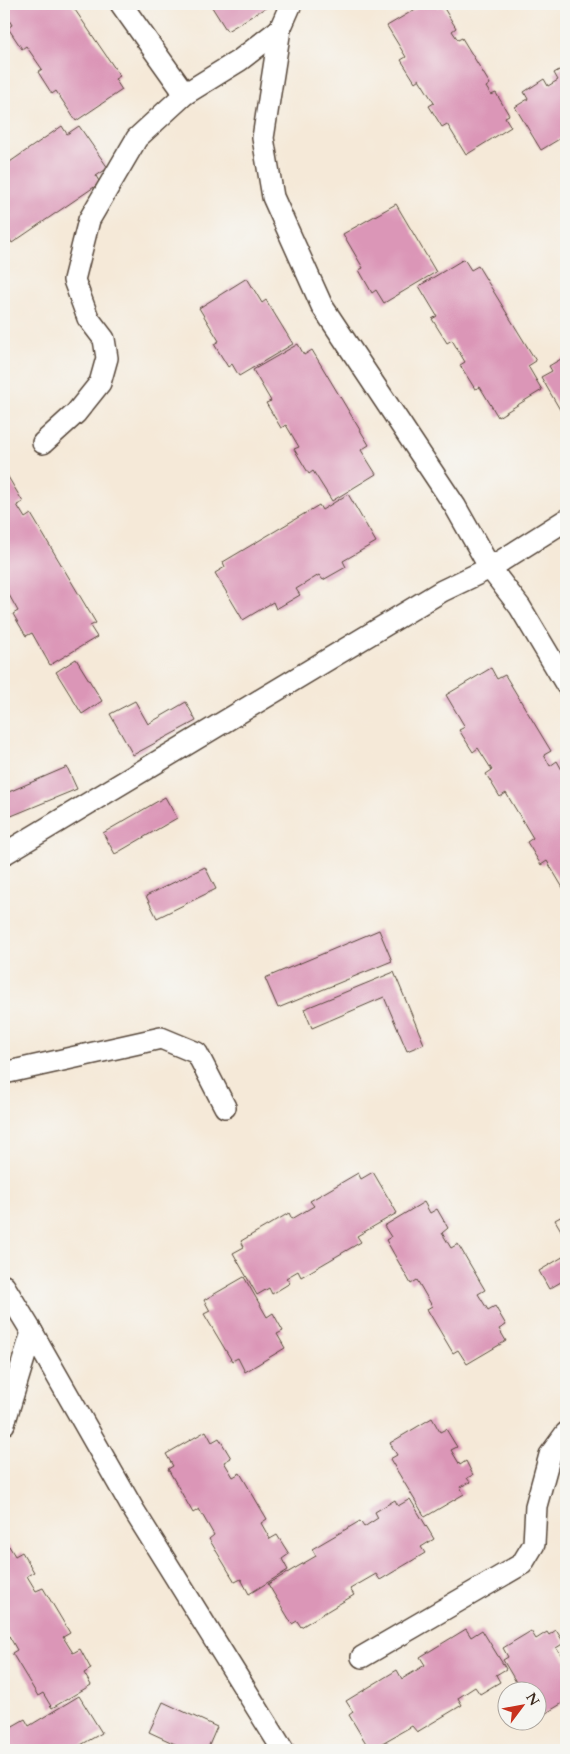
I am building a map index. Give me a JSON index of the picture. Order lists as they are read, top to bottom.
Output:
{
  "north": "top right"
}
